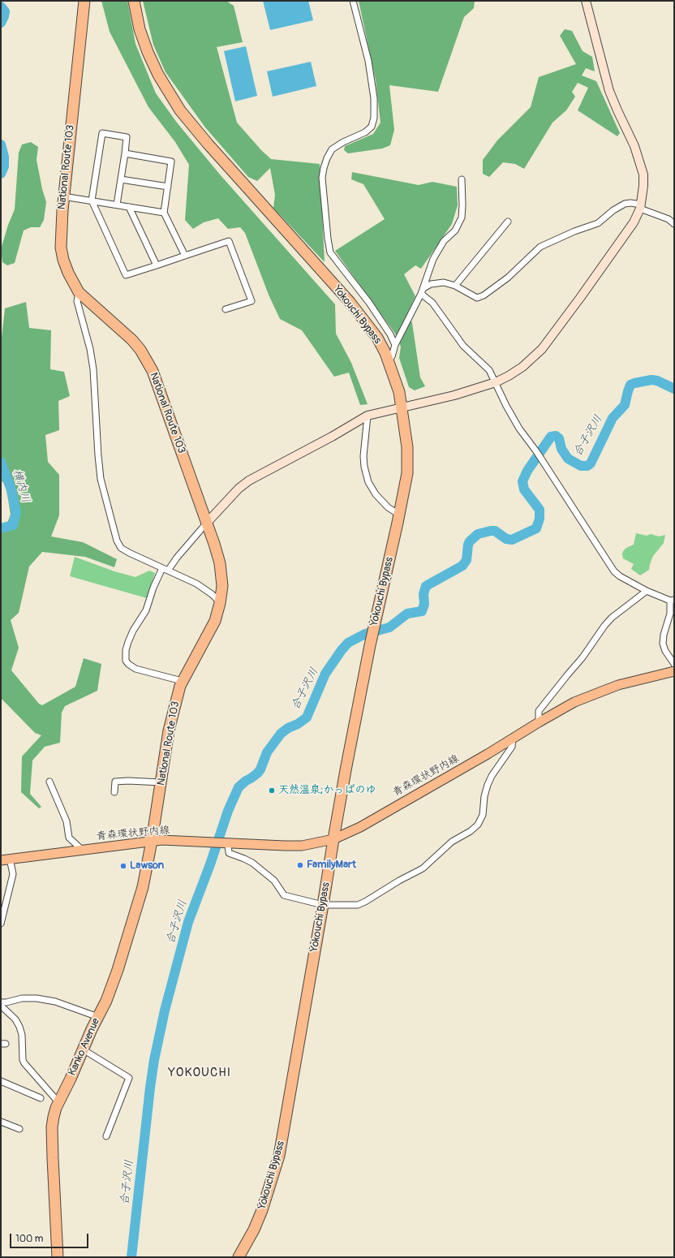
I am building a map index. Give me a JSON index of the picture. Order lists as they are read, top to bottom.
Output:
{
  "streets": {
    "highway": ["National Route 103", "Yokouchi Bypass", "Kanko Avenue"],
    "main road": ["青森環状野内線"]
  },
  "crossings": [
    ["National Route 103", "青森環状野内線"],
    ["National Route 103", "Kanko Avenue"],
    ["Yokouchi Bypass", "青森環状野内線"],
    ["青森環状野内線", "Kanko Avenue"]
  ],
  "districts": ["YOKOUCHI"],
  "water": ["合子沢川", "横内川"],
  "places": ["天然温泉;かっぱのゆ", "FamilyMart", "Lawson"],
  "scale_bar": "100 m"
}
